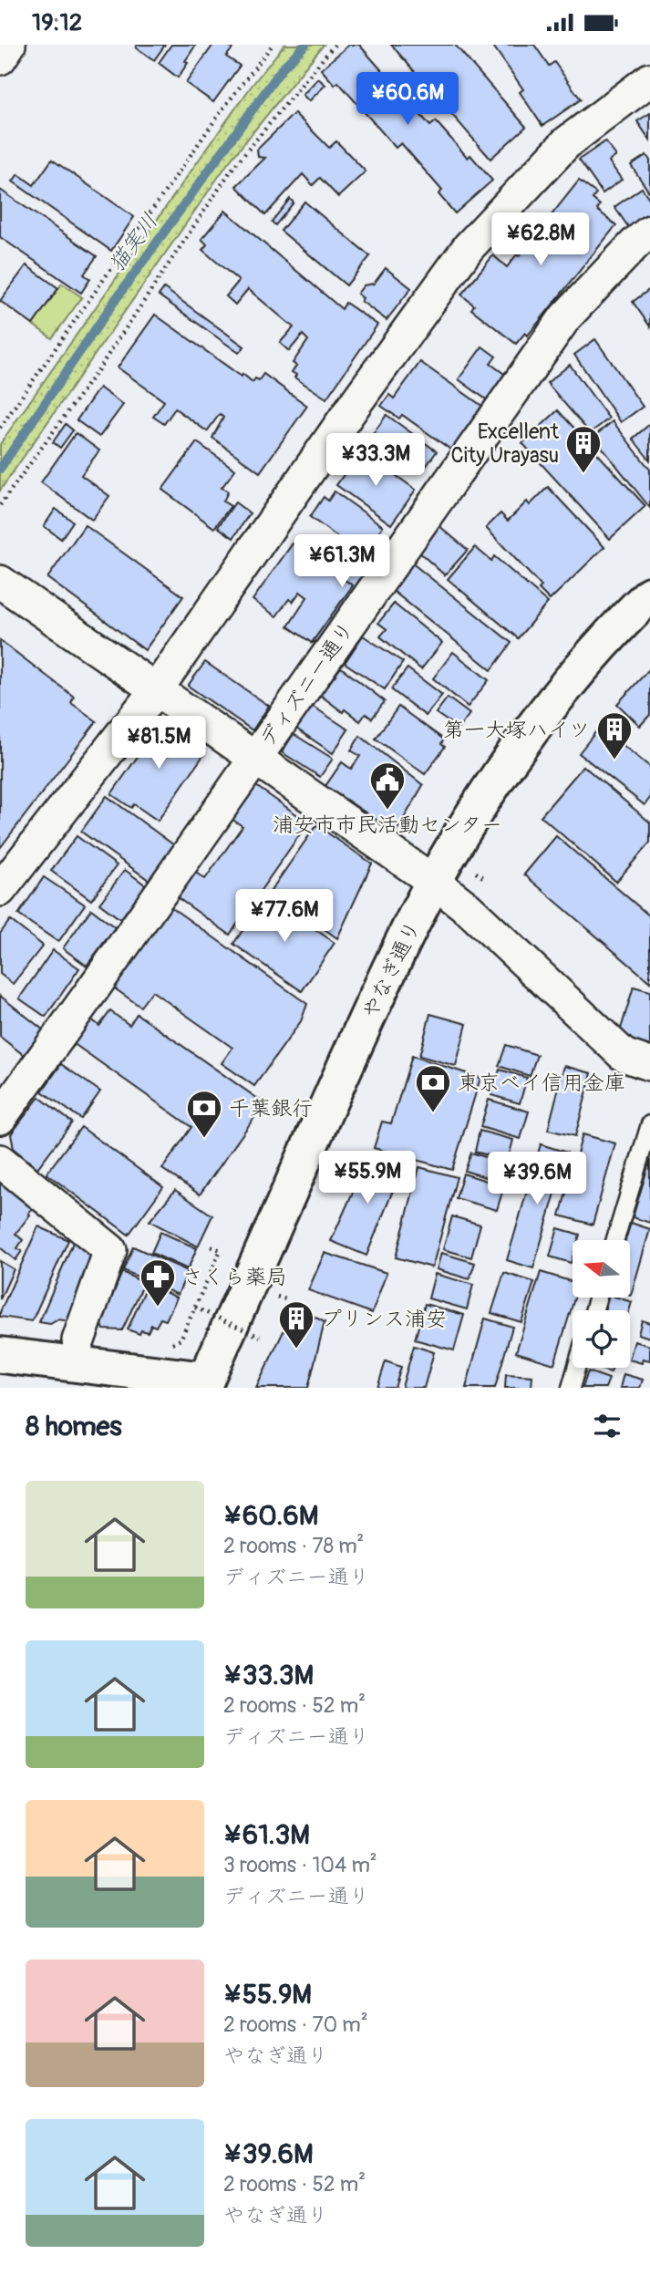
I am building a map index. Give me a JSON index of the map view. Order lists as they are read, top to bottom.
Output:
{
  "streets": {
    "main road": ["やなぎ通り"],
    "street": ["ディズニー通り"]
  },
  "water": ["猫実川"],
  "places": {
    "building": ["Excellent City Urayasu", "第一大塚ハイツ", "プリンス浦安"],
    "public building": ["浦安市市民活動センター"],
    "bank": ["東京ベイ信用金庫", "千葉銀行"],
    "pharmacy": ["さくら薬局"]
  },
  "north": "left",
  "page": {
    "status": "19:12",
    "price": [
      "¥60.6M",
      "¥62.8M",
      "¥33.3M",
      "¥61.3M",
      "¥81.5M",
      "¥77.6M",
      "¥55.9M",
      "¥39.6M"
    ],
    "heading": "8 homes",
    "list": [
      {
        "name": "¥60.6M",
        "note": "2 rooms · 78 m² · ディズニー通り"
      },
      {
        "name": "¥33.3M",
        "note": "2 rooms · 52 m² · ディズニー通り"
      },
      {
        "name": "¥61.3M",
        "note": "3 rooms · 104 m² · ディズニー通り"
      },
      {
        "name": "¥55.9M",
        "note": "2 rooms · 70 m² · やなぎ通り"
      },
      {
        "name": "¥39.6M",
        "note": "2 rooms · 52 m² · やなぎ通り"
      }
    ]
  }
}
